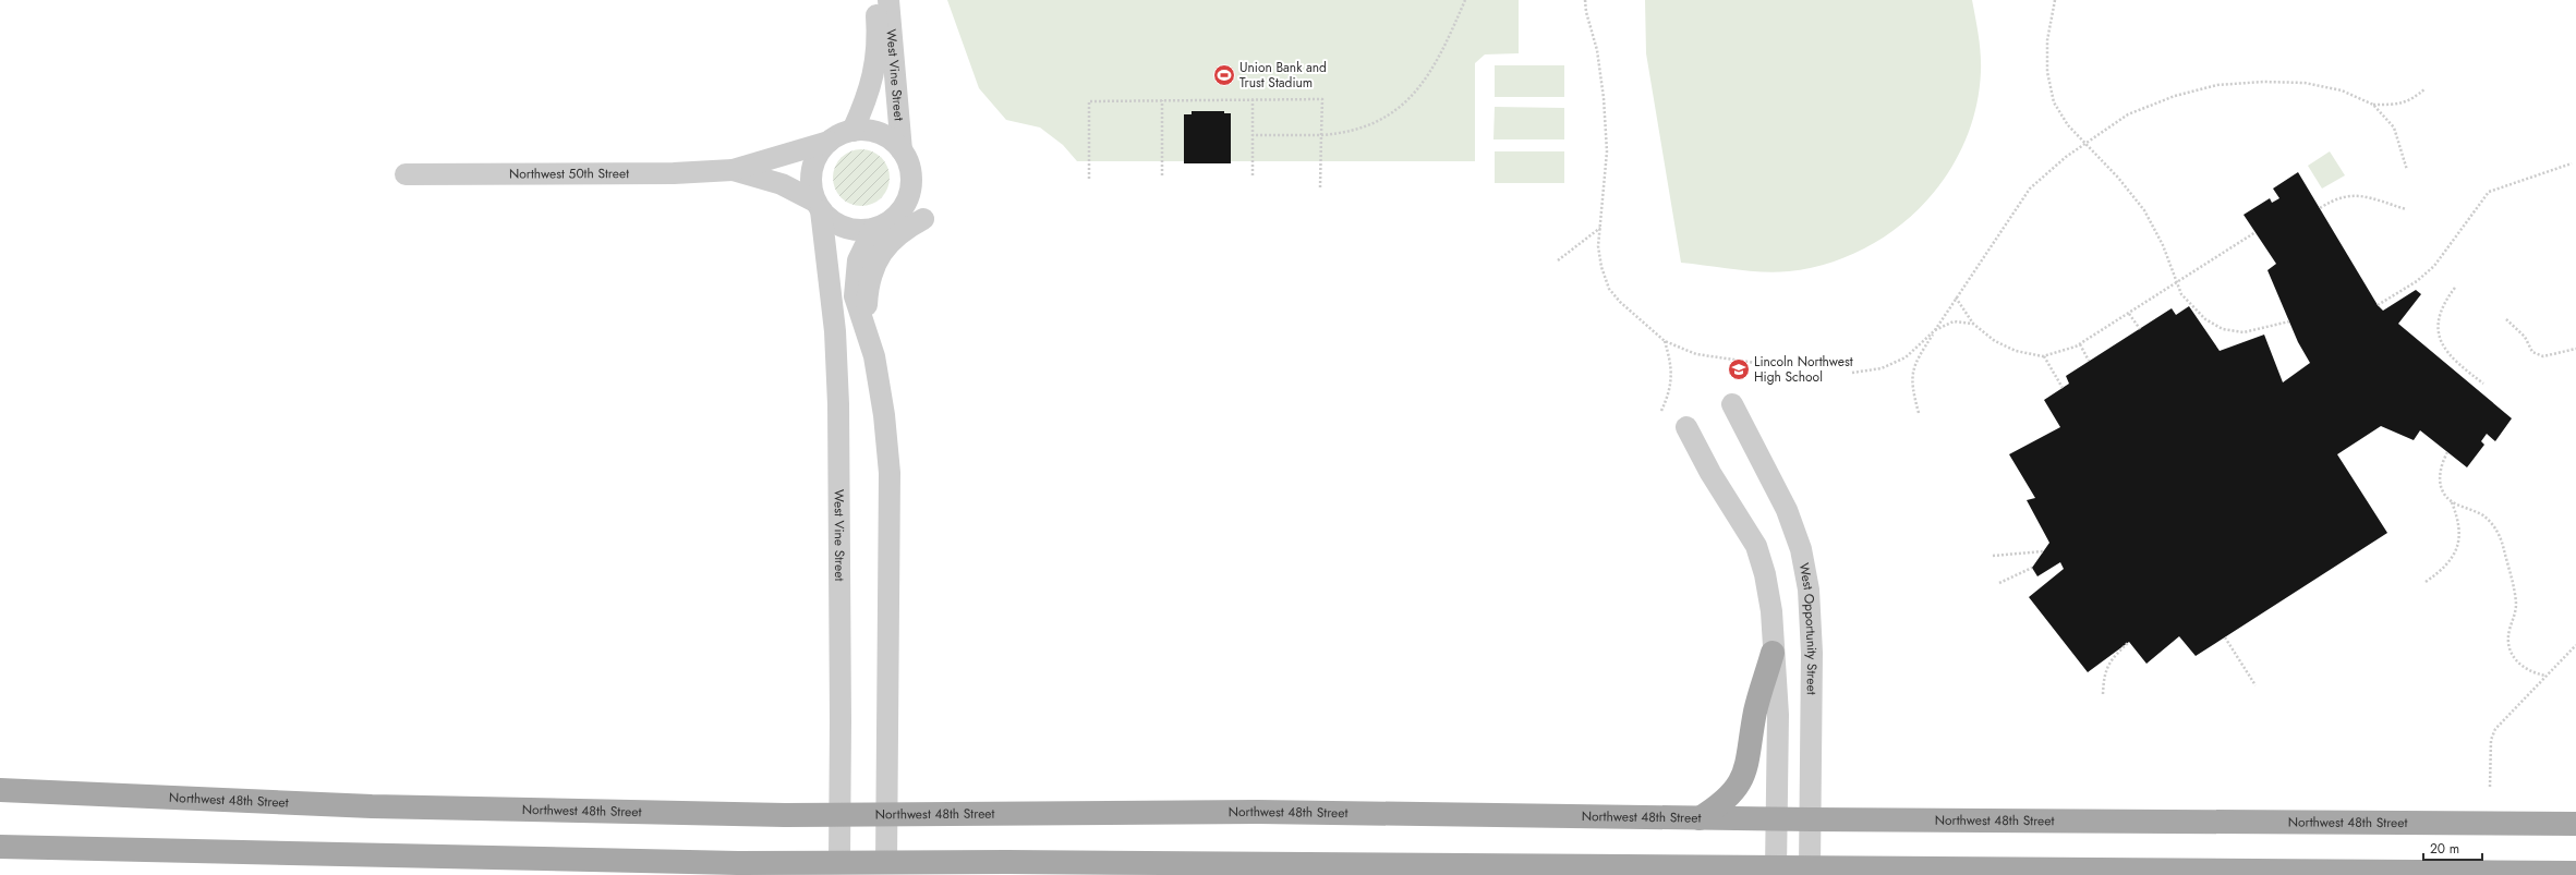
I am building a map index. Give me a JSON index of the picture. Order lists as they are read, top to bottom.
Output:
{
  "streets": {
    "main road": ["Northwest 48th Street"],
    "street": ["West Vine Street", "Northwest 50th Street", "West Opportunity Street"]
  },
  "crossings": [
    ["West Vine Street", "Northwest 50th Street"],
    ["West Vine Street", "Northwest 48th Street"],
    ["West Opportunity Street", "Northwest 48th Street"]
  ],
  "places": {
    "sports": ["Union Bank and Trust Stadium"],
    "school or university": ["Lincoln Northwest High School"]
  },
  "scale_bar": "20 m"
}
